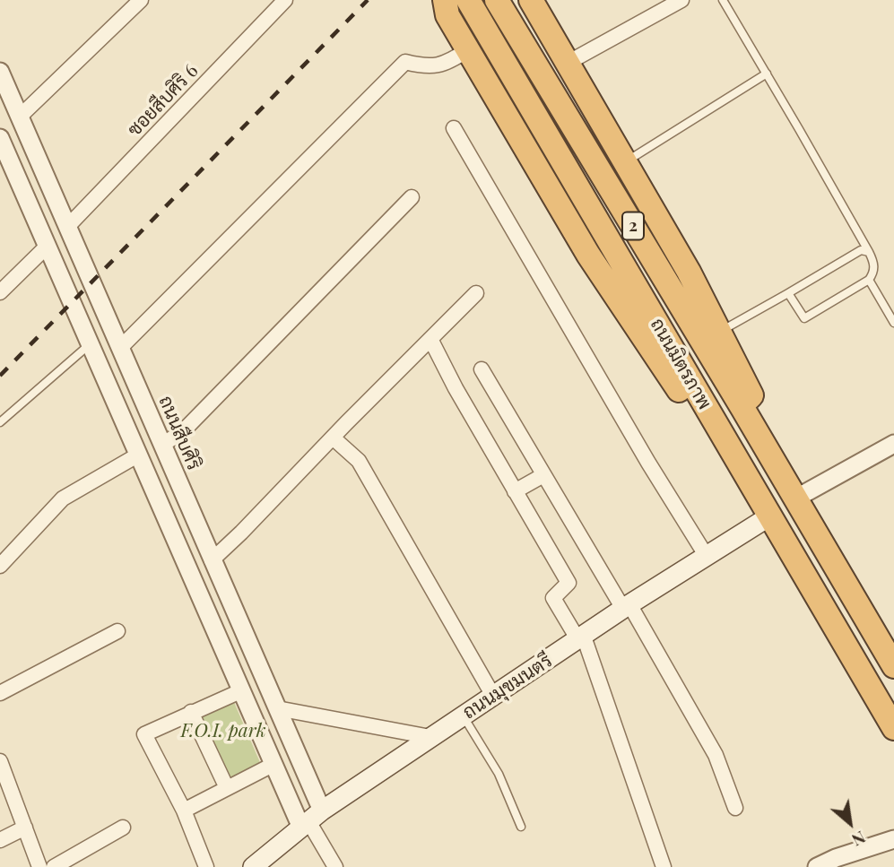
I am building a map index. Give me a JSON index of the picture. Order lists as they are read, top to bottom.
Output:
{
  "streets": {
    "highway": ["2", "ถนนมิตรภาพ"],
    "main road": ["ถนนมุขมนตรี"],
    "street": ["ซอยสืบศิริ 6", "ถนนสืบศิริ"]
  },
  "crossings": [
    ["ซอยสืบศิริ 6", "ถนนสืบศิริ"],
    ["ถนนมิตรภาพ", "ถนนมุขมนตรี"],
    ["ถนนสืบศิริ", "ถนนมุขมนตรี"]
  ],
  "parks": ["F.O.I. park"],
  "north": "bottom right"
}
